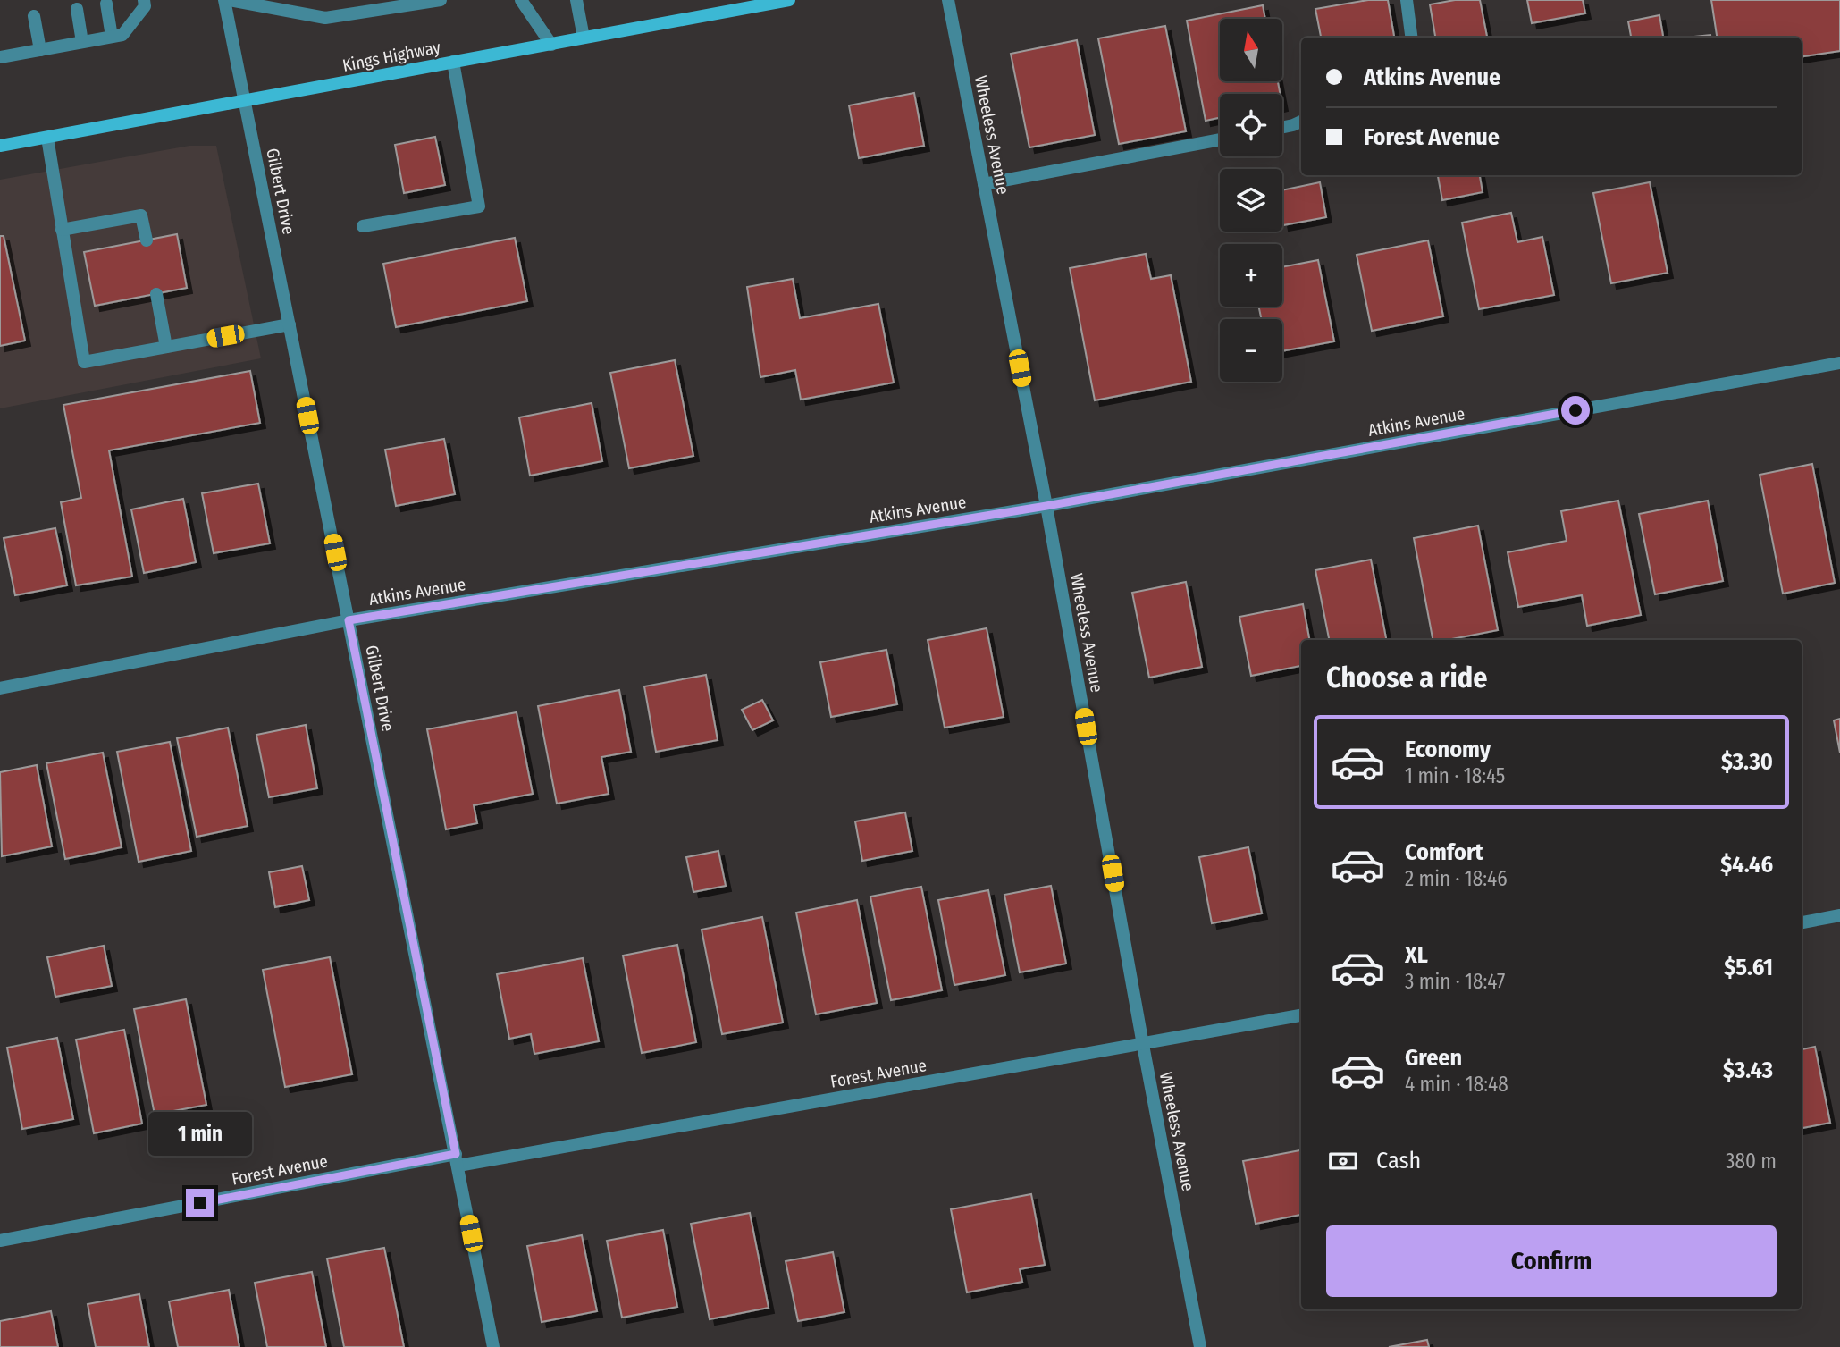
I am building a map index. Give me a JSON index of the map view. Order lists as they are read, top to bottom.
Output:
{
  "streets": {
    "main road": ["Kings Highway"],
    "street": [
      "Wheeless Avenue",
      "Gilbert Drive",
      "Atkins Avenue",
      "Forest Avenue"
    ]
  },
  "crossings": [
    ["Kings Highway", "Gilbert Drive"],
    ["Wheeless Avenue", "Atkins Avenue"],
    ["Wheeless Avenue", "Forest Avenue"],
    ["Gilbert Drive", "Atkins Avenue"],
    ["Gilbert Drive", "Forest Avenue"]
  ],
  "north": "top",
  "page": {
    "map_buttons": ["+", "−"],
    "banner": ["Atkins Avenue", "Forest Avenue"],
    "heading": "Choose a ride",
    "list": [
      {
        "name": "Economy",
        "note": "1 min · 18:45",
        "value": "$3.30"
      },
      {
        "name": "Comfort",
        "note": "2 min · 18:46",
        "value": "$4.46"
      },
      {
        "name": "XL",
        "note": "3 min · 18:47",
        "value": "$5.61"
      },
      {
        "name": "Green",
        "note": "4 min · 18:48",
        "value": "$3.43"
      }
    ],
    "bubble": "1 min",
    "pay": ["Cash", "380 m"],
    "buttons": "Confirm"
  }
}
